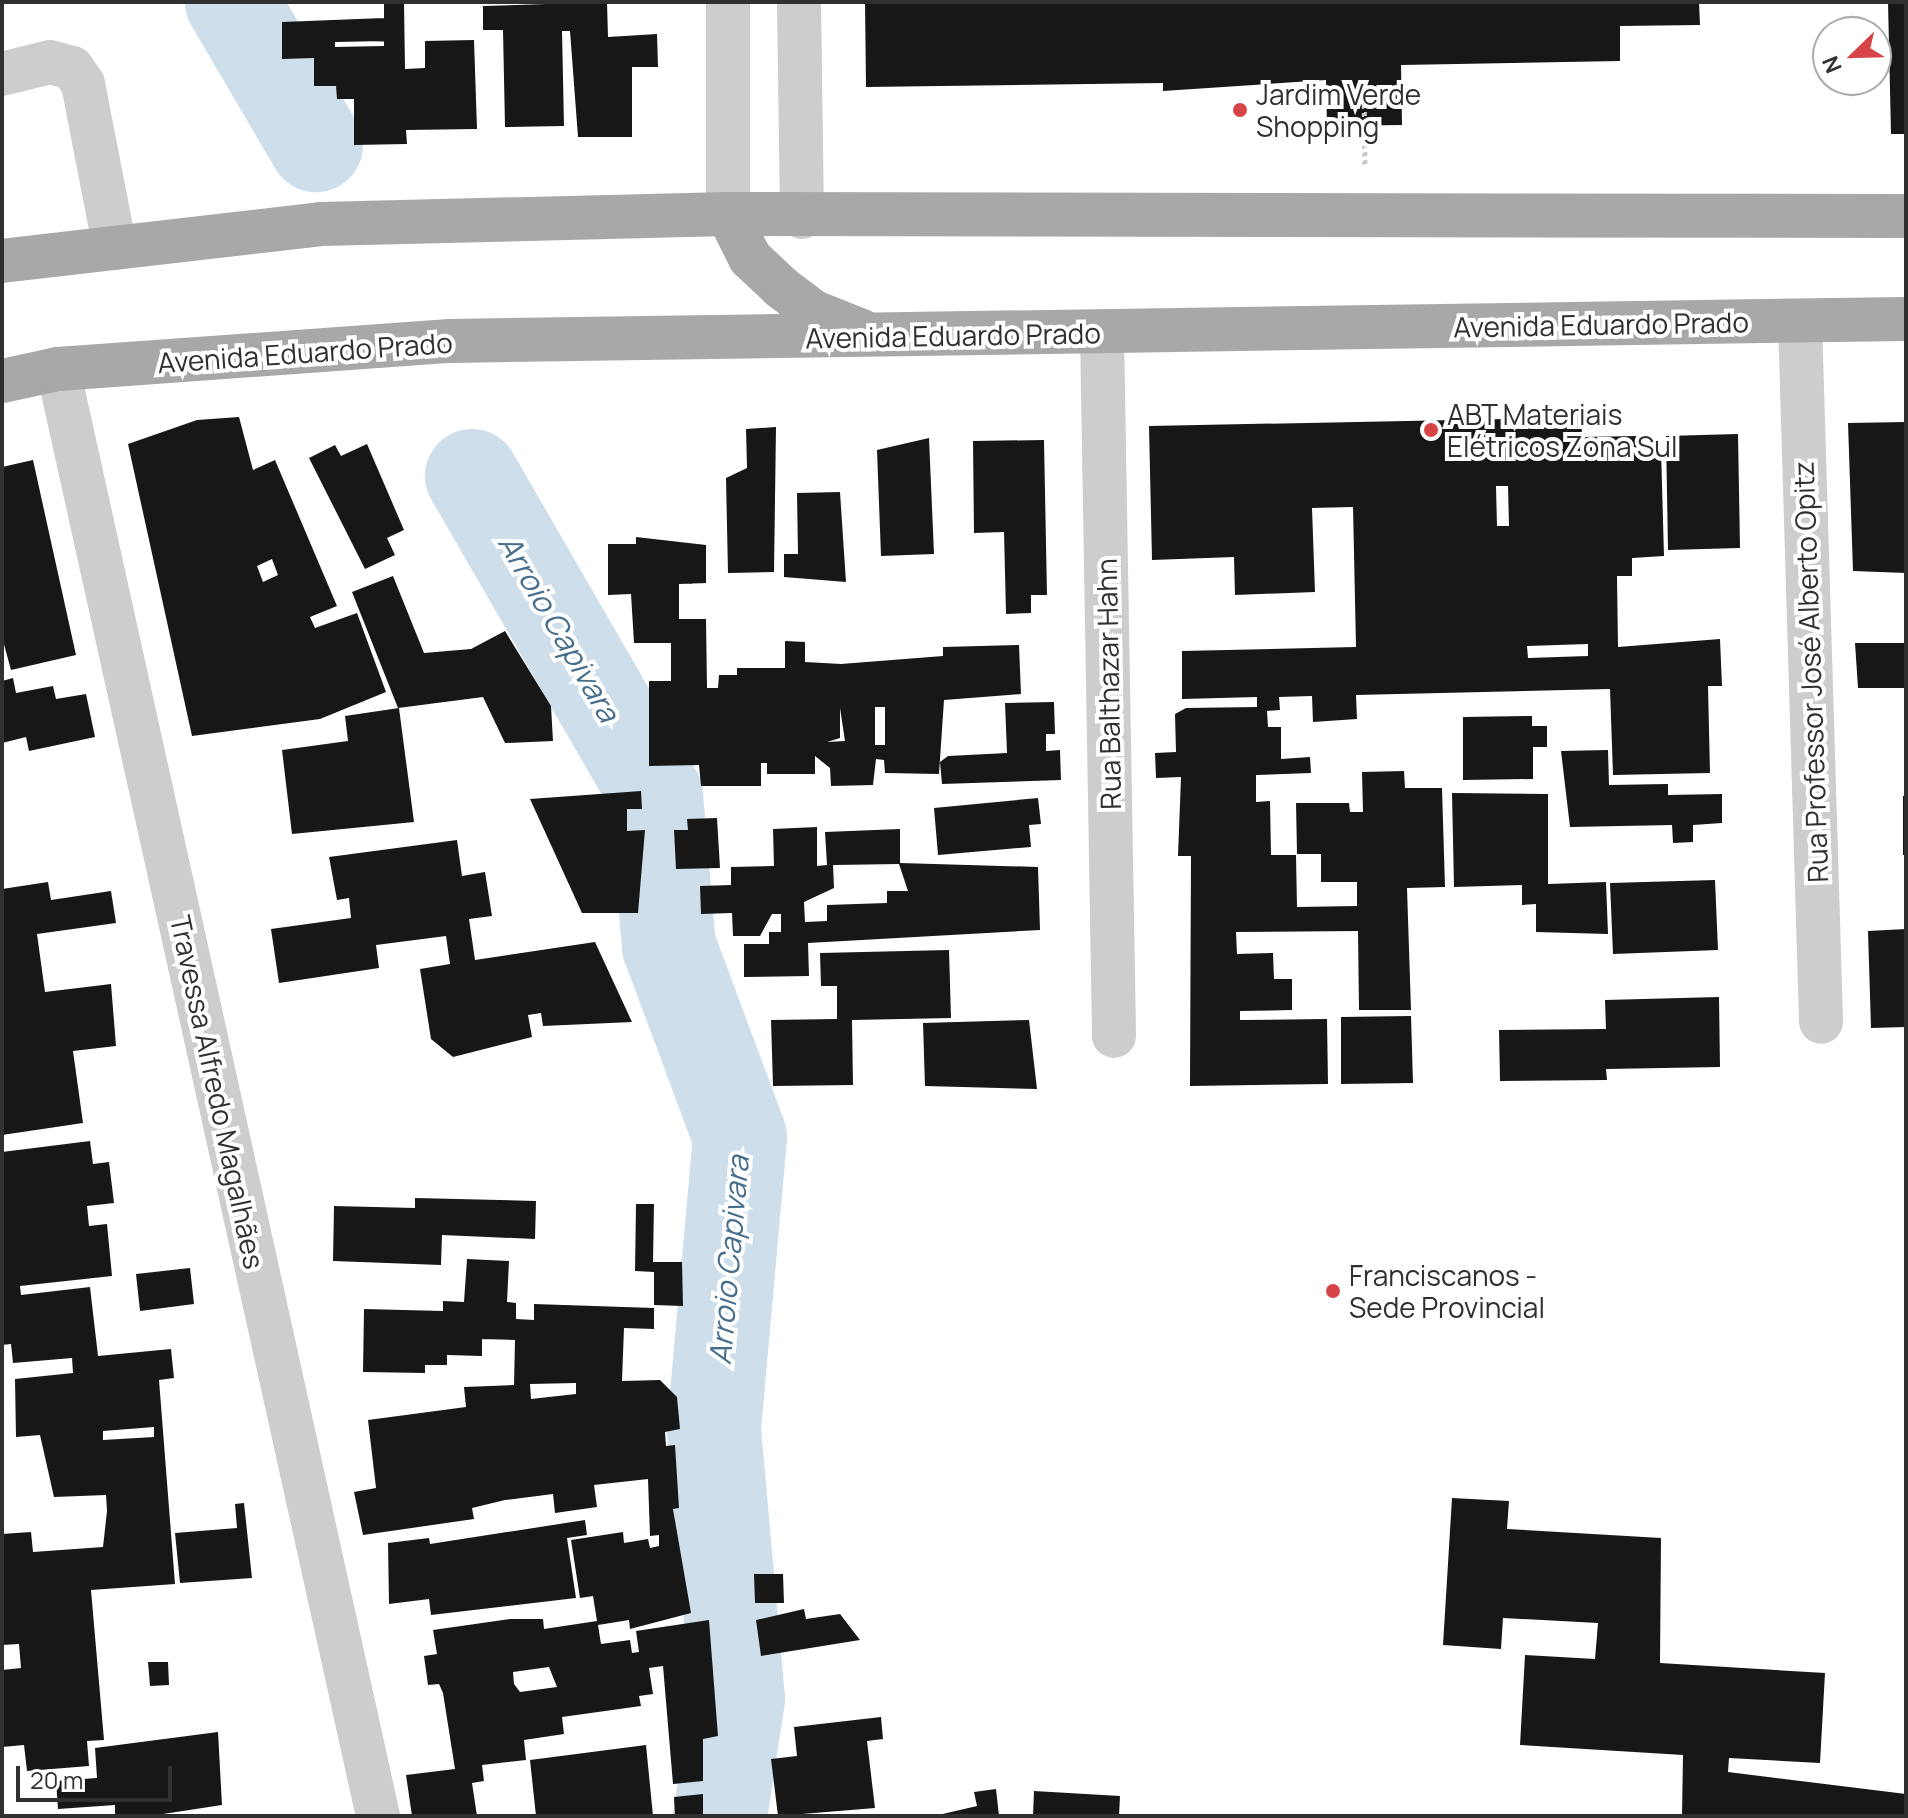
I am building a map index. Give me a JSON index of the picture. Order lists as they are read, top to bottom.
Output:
{
  "streets": {
    "main road": ["Avenida Eduardo Prado"],
    "street": ["Rua Professor José Alberto Opitz", "Rua Balthazar Hahn", "Travessa Alfredo Magalhães"]
  },
  "crossings": [
    ["Avenida Eduardo Prado", "Rua Professor José Alberto Opitz"],
    ["Avenida Eduardo Prado", "Rua Balthazar Hahn"],
    ["Avenida Eduardo Prado", "Travessa Alfredo Magalhães"]
  ],
  "water": ["Arroio Capivara"],
  "places": ["Jardim Verde Shopping", "ABT Materiais Elétricos Zona Sul", "Franciscanos - Sede Provincial"],
  "scale_bar": "20 m",
  "north": "bottom left"
}
